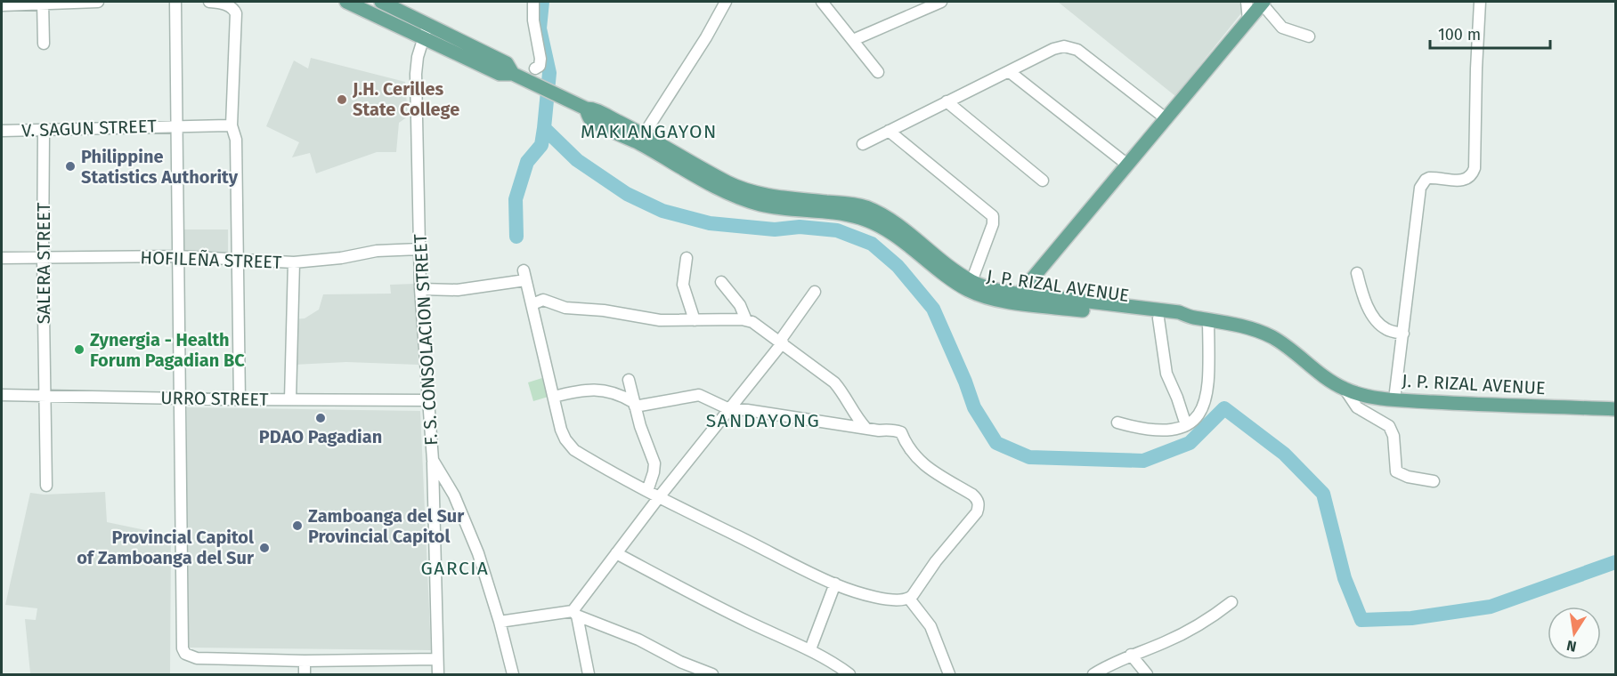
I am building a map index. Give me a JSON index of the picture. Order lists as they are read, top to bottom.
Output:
{
  "streets": {
    "main road": ["J. P. RIZAL AVENUE"],
    "street": [
      "V. SAGUN STREET",
      "HOFILEÑA STREET",
      "SALERA STREET",
      "F. S. CONSOLACION STREET",
      "URRO STREET"
    ]
  },
  "crossings": [
    ["V. SAGUN STREET", "SALERA STREET"],
    ["HOFILEÑA STREET", "SALERA STREET"],
    ["HOFILEÑA STREET", "F. S. CONSOLACION STREET"],
    ["SALERA STREET", "URRO STREET"],
    ["J. P. RIZAL AVENUE", "F. S. CONSOLACION STREET"],
    ["F. S. CONSOLACION STREET", "URRO STREET"]
  ],
  "districts": ["MAKIANGAYON", "SANDAYONG", "GARCIA"],
  "places": [
    "J.H. Cerilles State College",
    "Philippine Statistics Authority",
    "Zynergia - Health Forum Pagadian BC",
    "PDAO Pagadian",
    "Zamboanga del Sur Provincial Capitol",
    "Provincial Capitol of Zamboanga del Sur"
  ],
  "scale_bar": "100 m",
  "north": "bottom"
}
